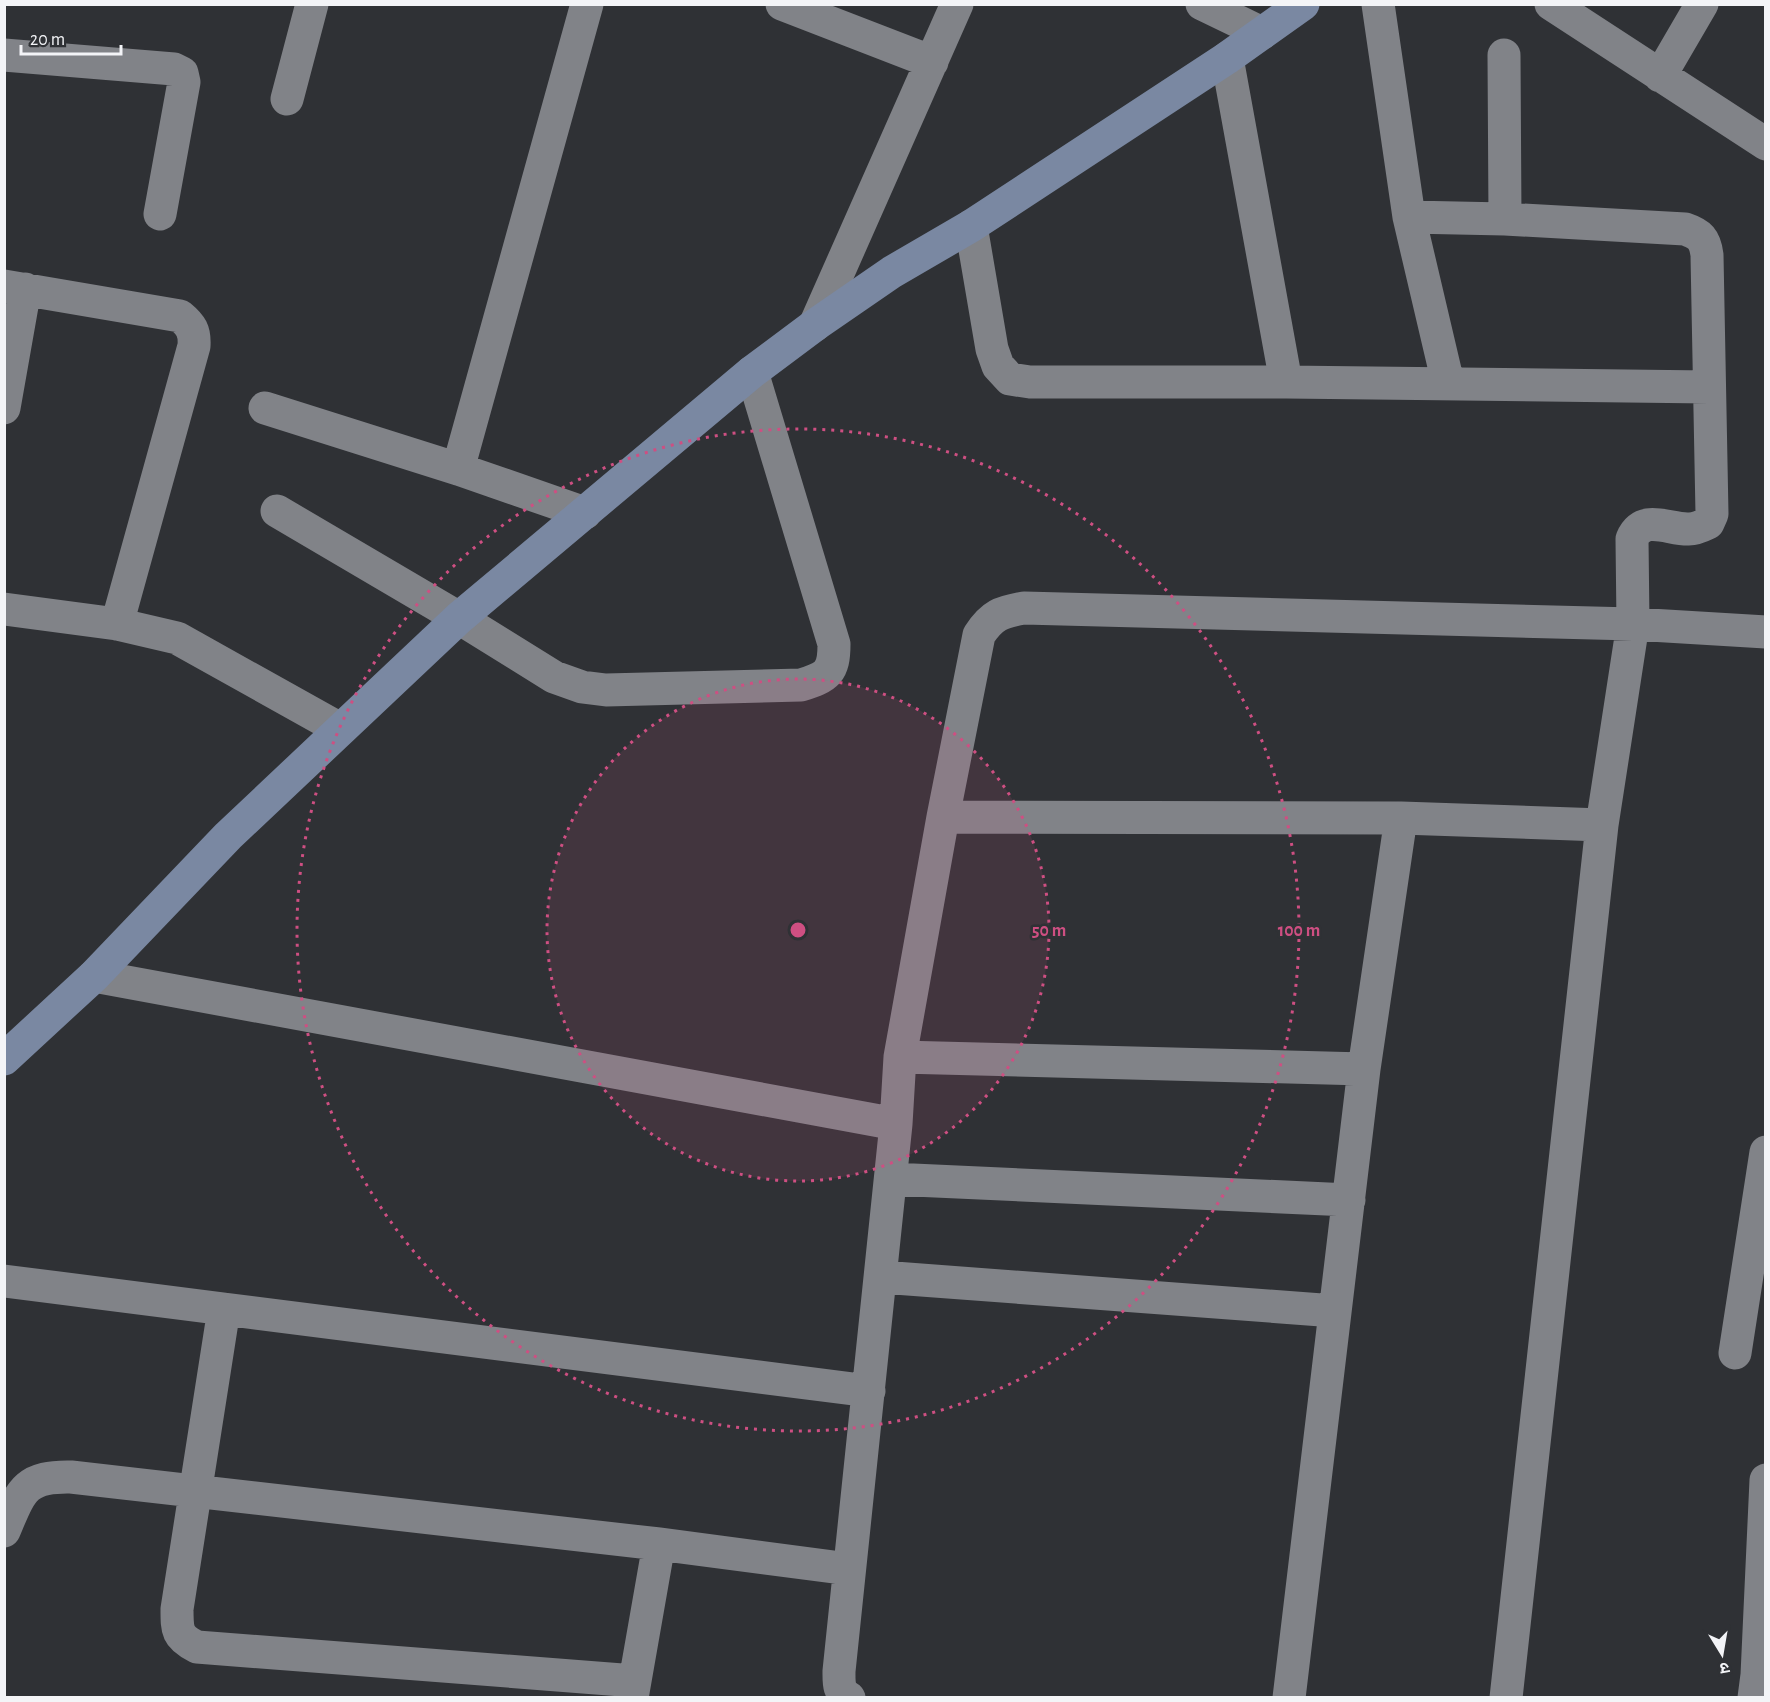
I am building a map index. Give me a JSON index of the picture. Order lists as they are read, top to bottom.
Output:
{
  "scale_bar": "20 m",
  "north": "bottom",
  "rings": ["50 m", "100 m"]
}
